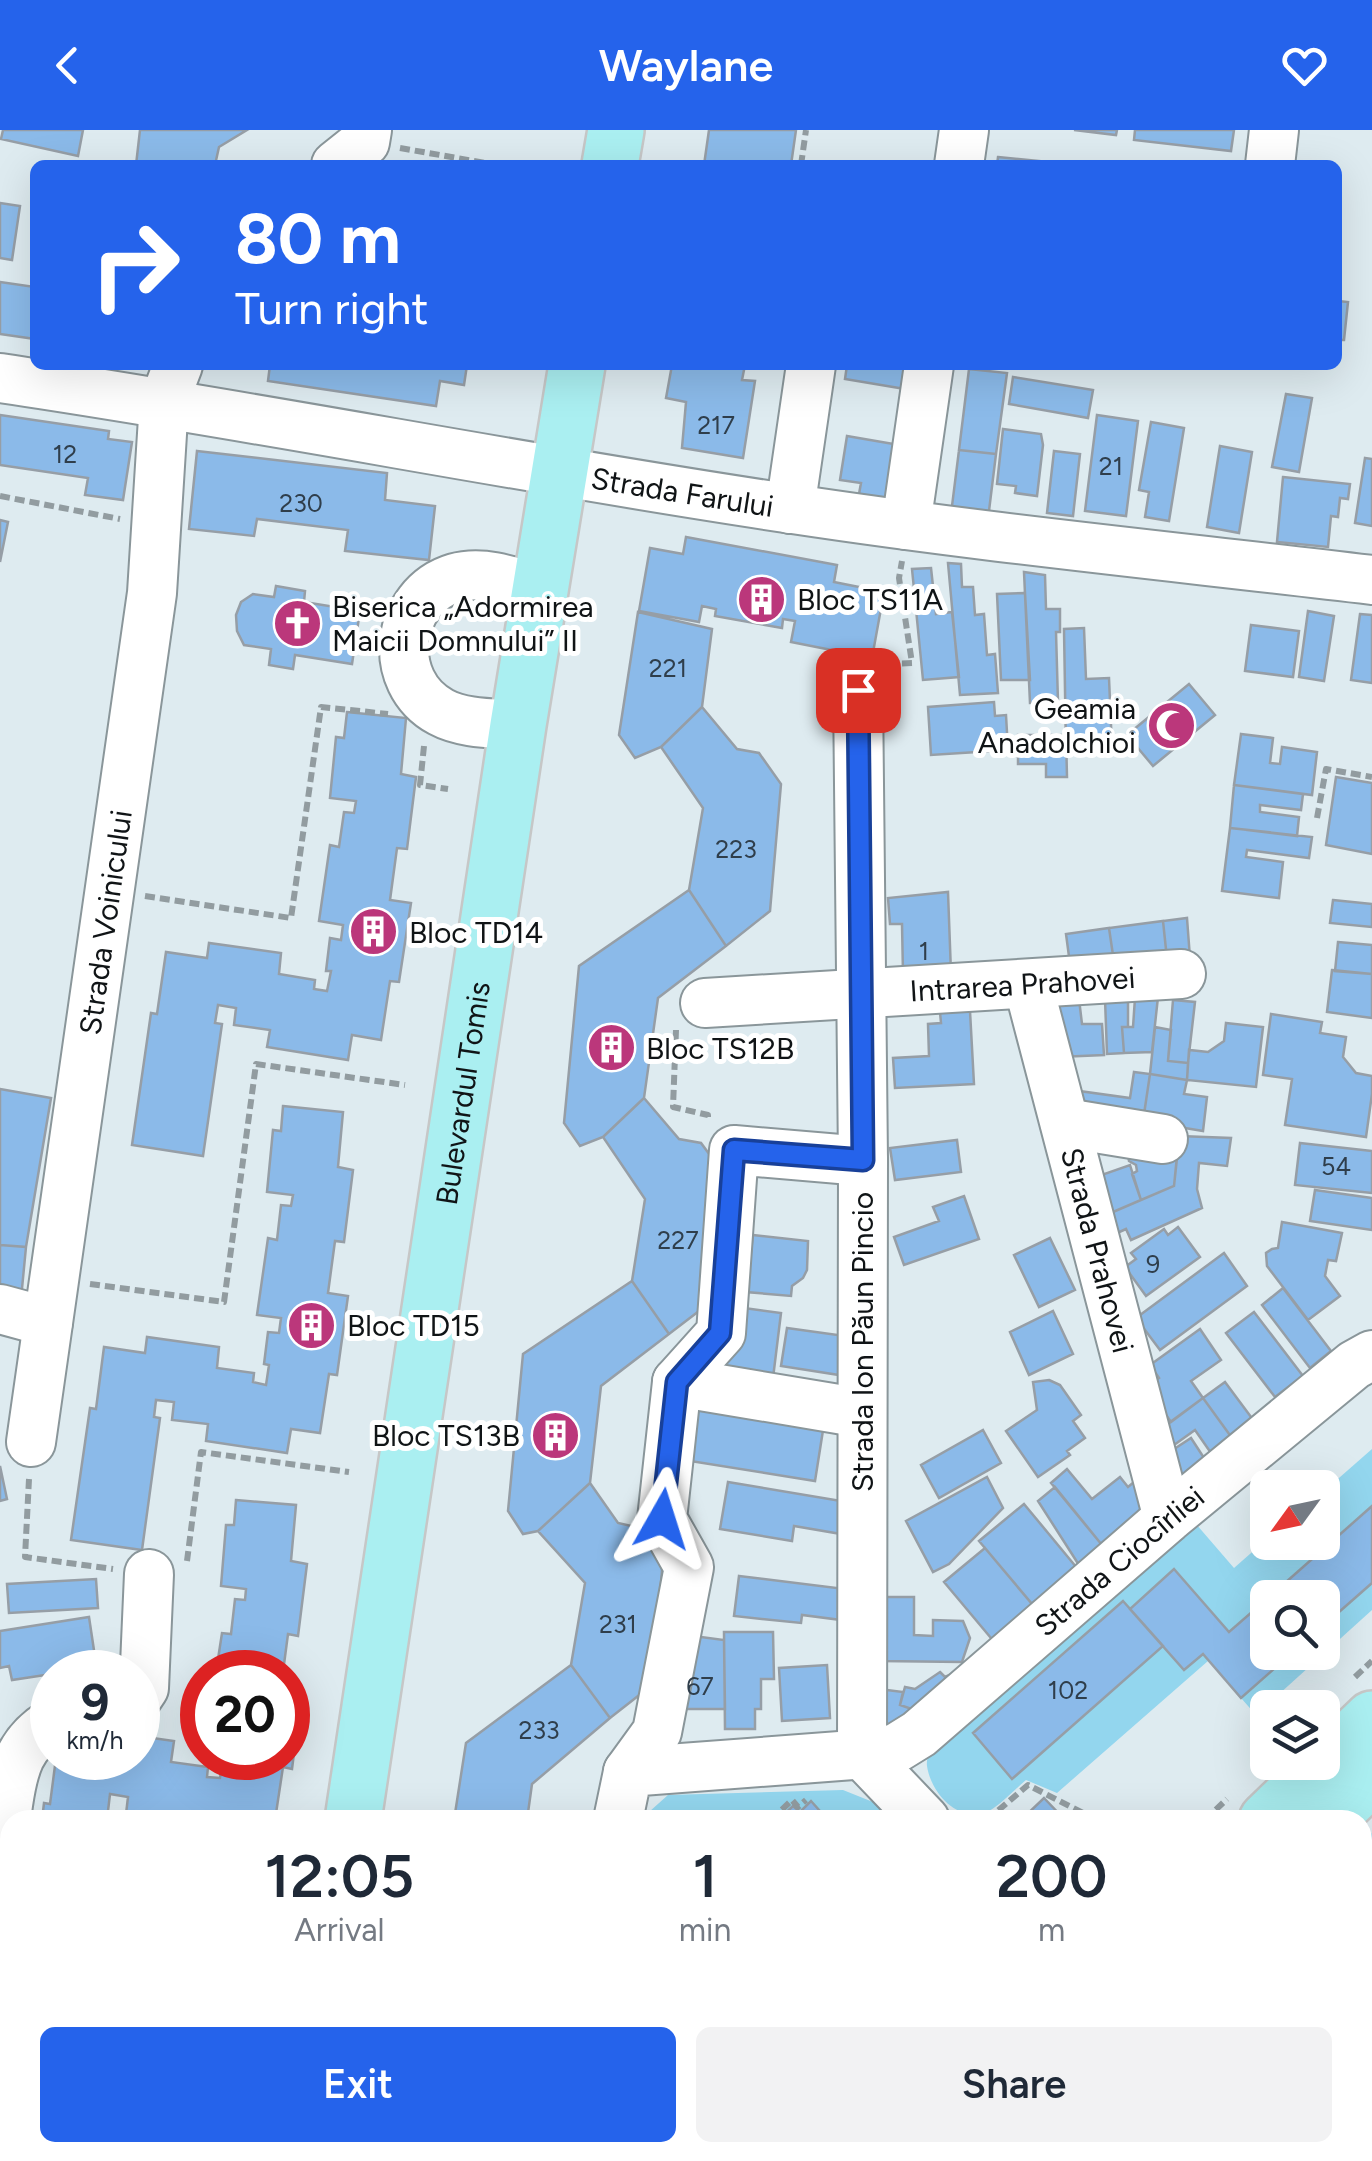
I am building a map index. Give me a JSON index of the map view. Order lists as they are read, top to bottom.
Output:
{
  "streets": {
    "main road": ["Bulevardul Tomis"],
    "street": [
      "Strada Farului",
      "Strada Voinicului",
      "Intrarea Prahovei",
      "Strada Prahovei",
      "Strada Ion Păun Pincio",
      "Strada Ciocîrliei"
    ]
  },
  "crossings": [
    ["Strada Farului", "Strada Voinicului"],
    ["Strada Farului", "Bulevardul Tomis"],
    ["Intrarea Prahovei", "Strada Prahovei"],
    ["Intrarea Prahovei", "Strada Ion Păun Pincio"],
    ["Strada Prahovei", "Strada Ciocîrliei"],
    ["Strada Ion Păun Pincio", "Strada Ciocîrliei"]
  ],
  "places": {
    "building": [
      "Bloc TS11A",
      "Bloc TD14",
      "Bloc TS12B",
      "Bloc TD15",
      "Bloc TS13B"
    ],
    "church": ["Biserica „Adormirea Maicii Domnului” II"],
    "mosque": ["Geamia Anadolchioi"]
  },
  "house_numbers": [
    "217",
    "12",
    "21",
    "230",
    "221",
    "223",
    "1",
    "54",
    "227",
    "9",
    "231",
    "67",
    "102",
    "233"
  ],
  "north": "bottom left",
  "page": {
    "header": "Waylane",
    "turn": ["80 m", "Turn right"],
    "speed": "9 km/h",
    "limit": "20",
    "eta": [
      "12:05",
      "Arrival",
      "1",
      "min",
      "200",
      "m"
    ],
    "buttons": ["Exit", "Share"]
  }
}
